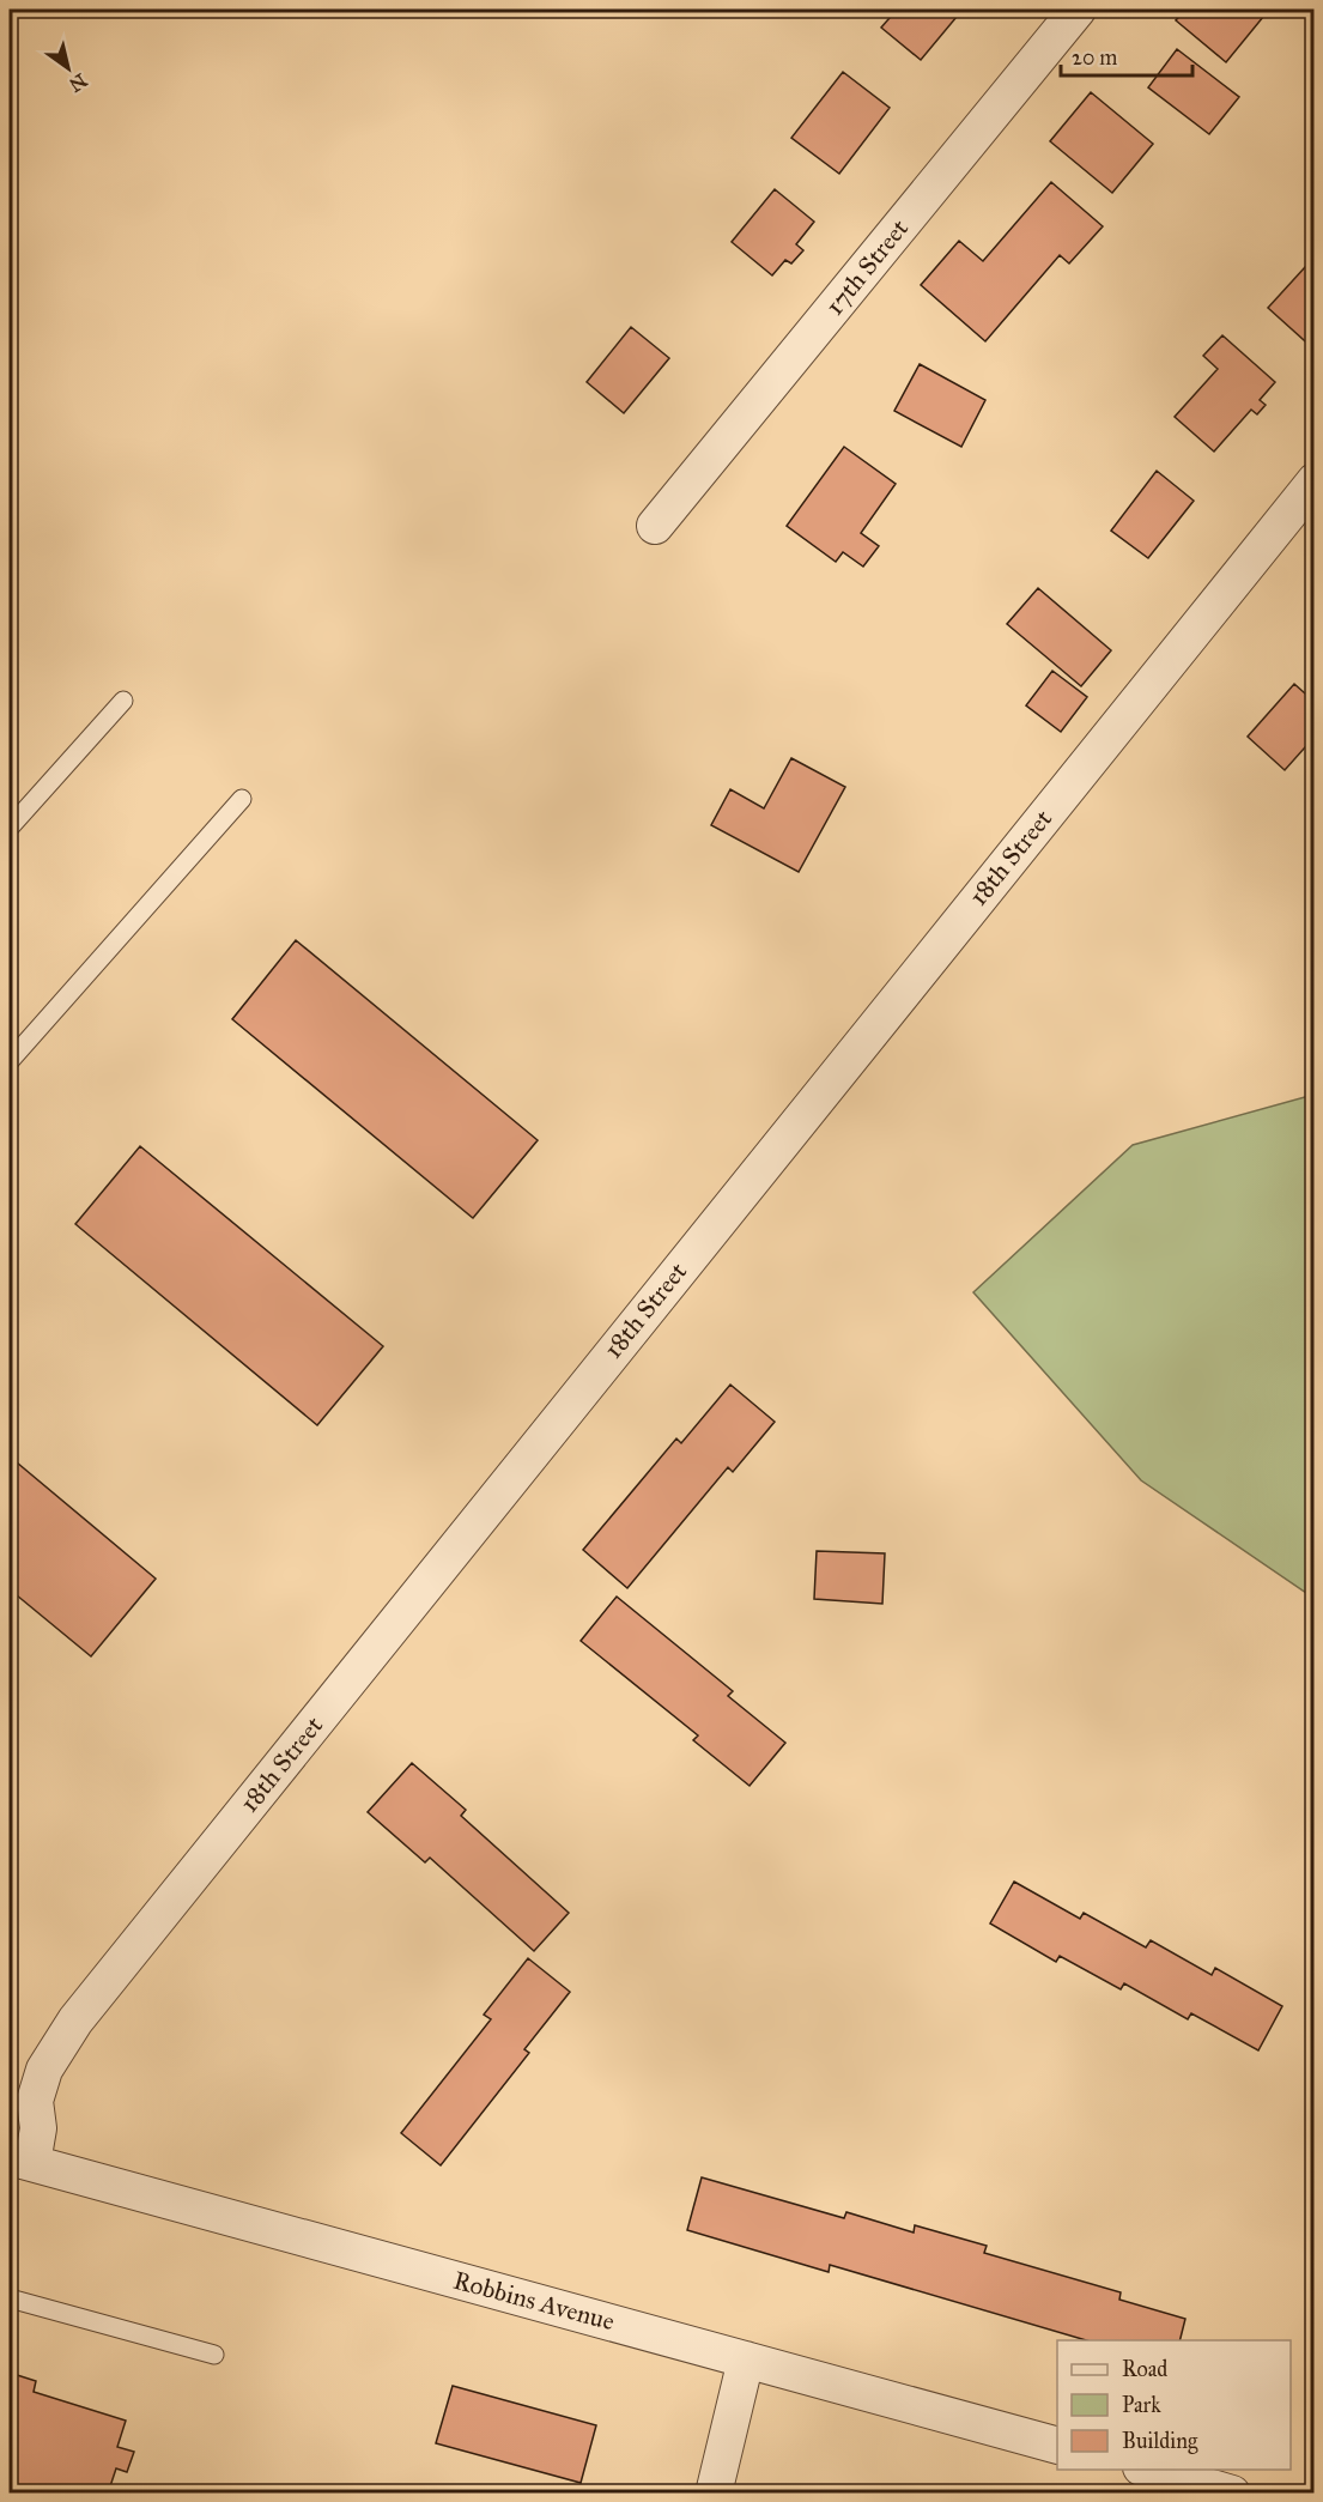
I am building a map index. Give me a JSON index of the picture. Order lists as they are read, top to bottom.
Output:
{
  "streets": {
    "street": ["17th Street", "18th Street", "Robbins Avenue"]
  },
  "crossings": [
    ["18th Street", "Robbins Avenue"]
  ],
  "legend": ["Road", "Park", "Building"],
  "scale_bar": "20 m",
  "north": "bottom right"
}
